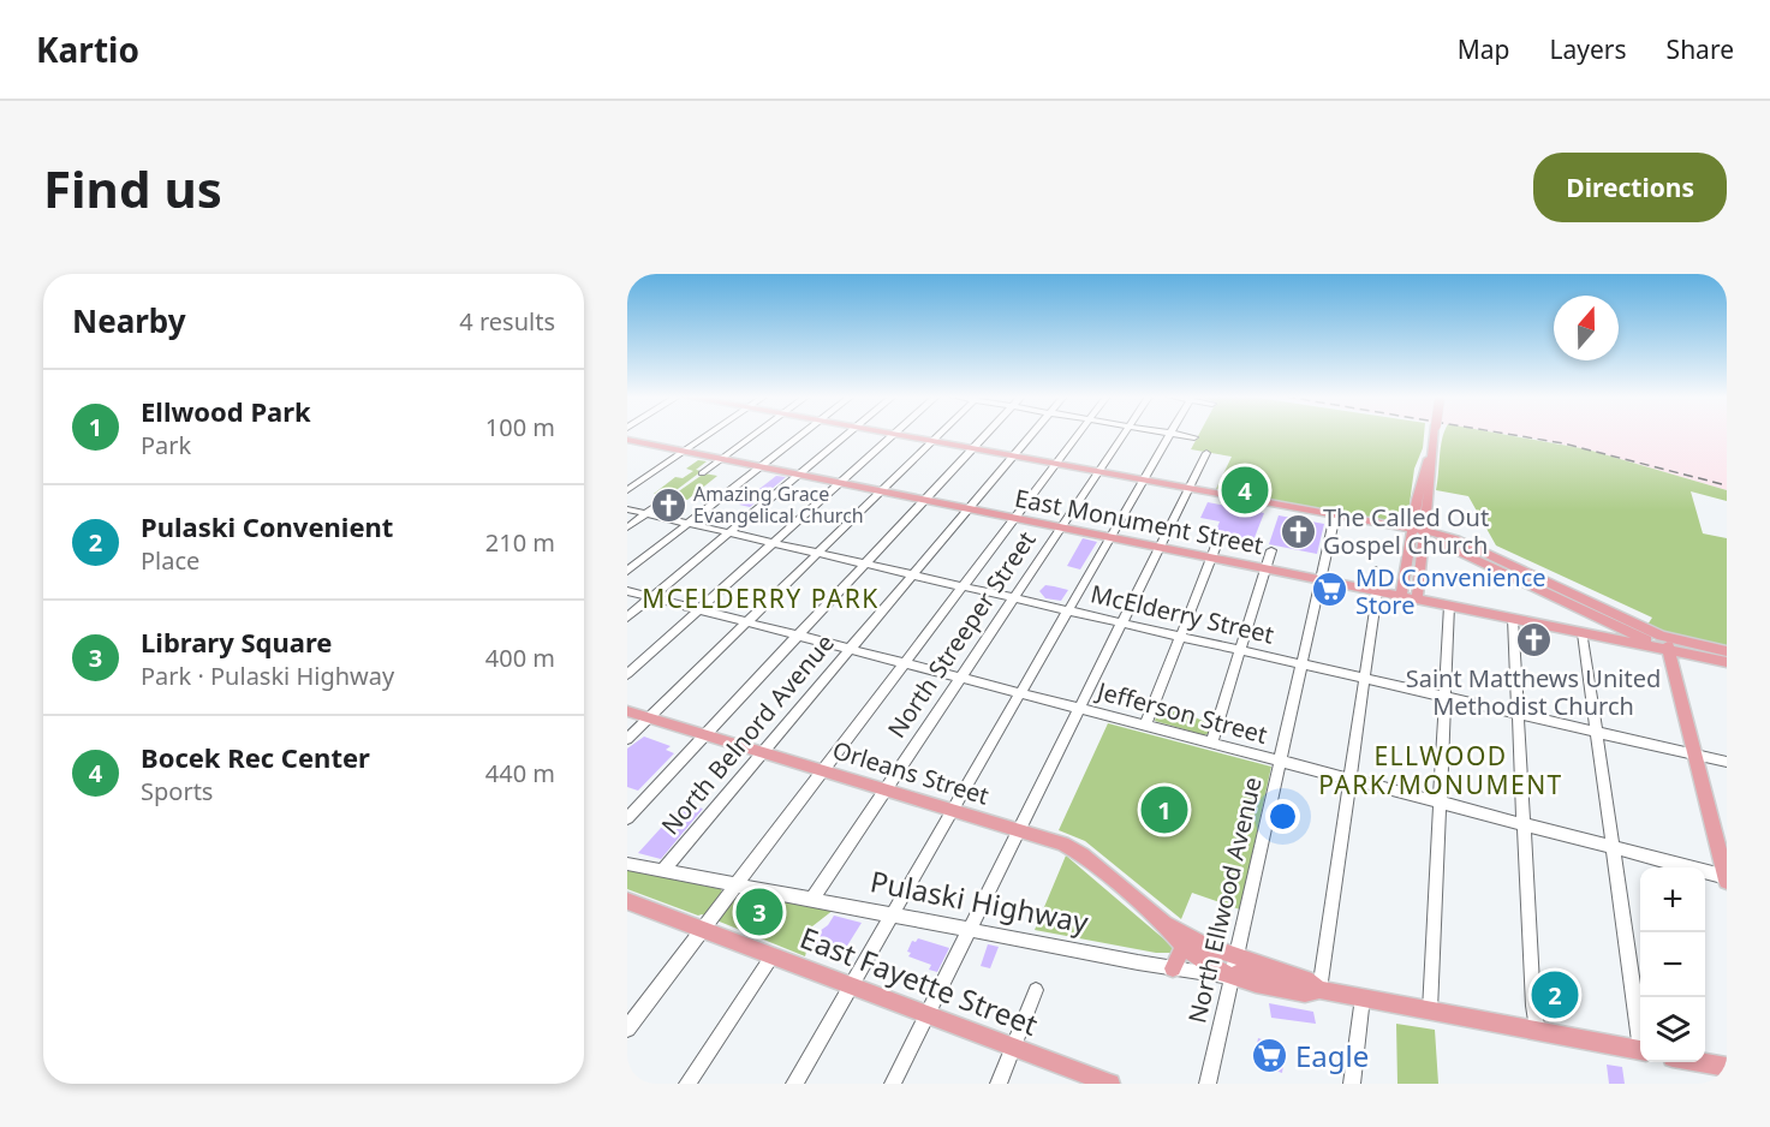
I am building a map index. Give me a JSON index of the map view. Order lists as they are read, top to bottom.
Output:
{
  "streets": {
    "main road": [
      "East Monument Street",
      "Orleans Street",
      "Pulaski Highway",
      "East Fayette Street"
    ],
    "street": [
      "McElderry Street",
      "North Streeper Street",
      "Jefferson Street",
      "North Belnord Avenue",
      "North Ellwood Avenue"
    ]
  },
  "crossings": [
    ["East Monument Street", "North Streeper Street"],
    ["East Monument Street", "North Belnord Avenue"],
    ["East Monument Street", "North Ellwood Avenue"],
    ["McElderry Street", "North Streeper Street"],
    ["McElderry Street", "North Belnord Avenue"],
    ["McElderry Street", "North Ellwood Avenue"],
    ["North Streeper Street", "Jefferson Street"],
    ["North Streeper Street", "Orleans Street"],
    ["North Streeper Street", "Pulaski Highway"],
    ["Jefferson Street", "North Belnord Avenue"],
    ["Jefferson Street", "North Ellwood Avenue"],
    ["North Belnord Avenue", "Orleans Street"],
    ["North Belnord Avenue", "Pulaski Highway"],
    ["Orleans Street", "North Ellwood Avenue"],
    ["Orleans Street", "Pulaski Highway"],
    ["North Ellwood Avenue", "Pulaski Highway"]
  ],
  "districts": ["MCELDERRY PARK", "ELLWOOD PARK/MONUMENT"],
  "places": {
    "church": ["Amazing Grace Evangelical Church", "The Called Out Gospel Church", "Saint Matthews United Methodist Church"],
    "supermarket": ["MD Convenience Store", "Eagle"]
  },
  "north": "top",
  "page": {
    "header": "Kartio",
    "nav": ["Map", "Layers", "Share"],
    "buttons": "Directions",
    "title": "Find us",
    "heading": ["Nearby", "4 results"],
    "list": [
      {
        "mark": "1",
        "name": "Ellwood Park",
        "note": "Park",
        "value": "100 m"
      },
      {
        "mark": "2",
        "name": "Pulaski Convenient",
        "note": "Place",
        "value": "210 m"
      },
      {
        "mark": "3",
        "name": "Library Square",
        "note": "Park · Pulaski Highway",
        "value": "400 m"
      },
      {
        "mark": "4",
        "name": "Bocek Rec Center",
        "note": "Sports",
        "value": "440 m"
      }
    ],
    "pins": [
      "4",
      "1",
      "3",
      "2"
    ],
    "map_buttons": ["+", "−"]
  }
}
